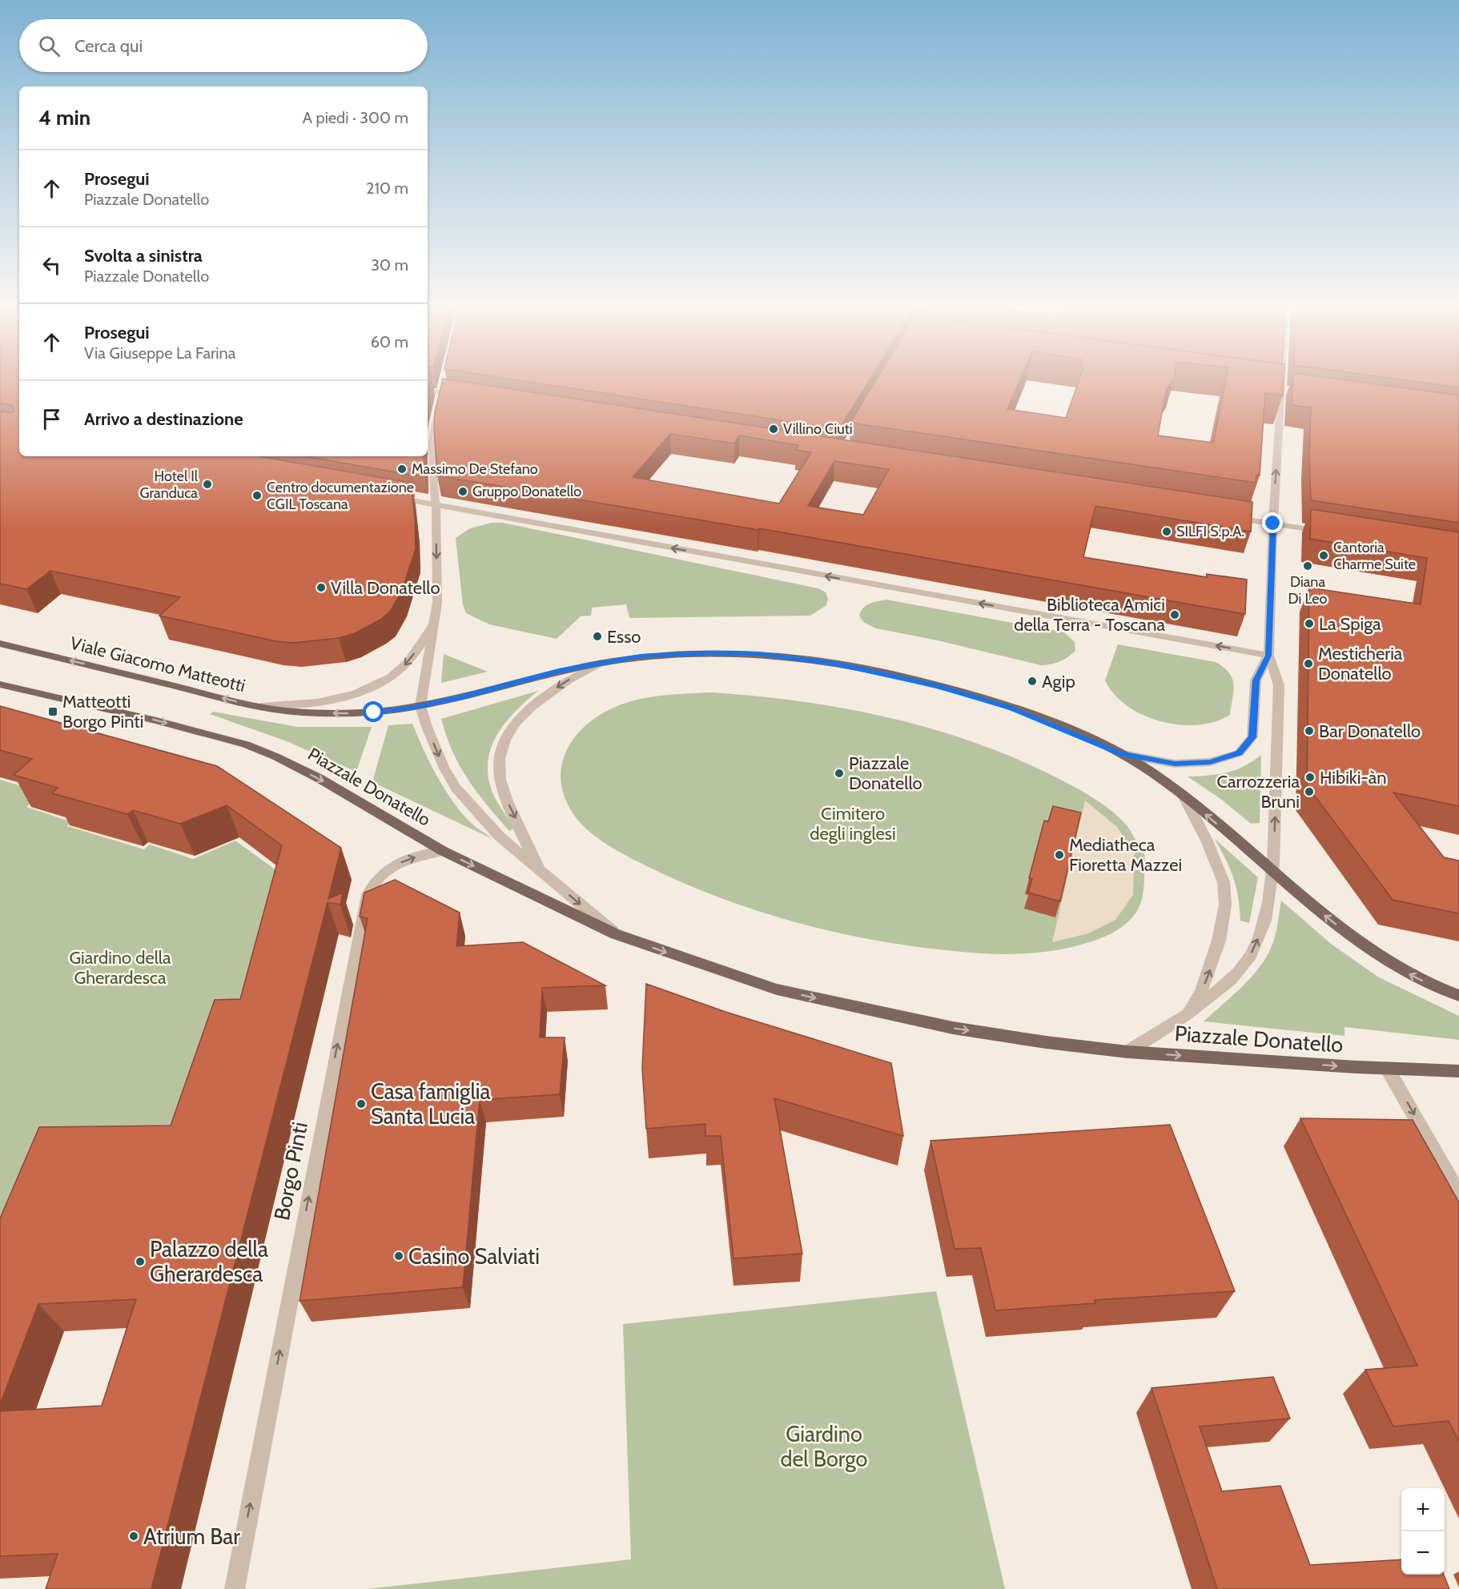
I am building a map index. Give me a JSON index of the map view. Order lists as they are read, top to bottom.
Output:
{
  "streets": {
    "main road": ["Viale Giacomo Matteotti", "Piazzale Donatello"],
    "street": ["Borgo Pinti"]
  },
  "crossings": [
    ["Viale Giacomo Matteotti", "Piazzale Donatello"],
    ["Piazzale Donatello", "Borgo Pinti"]
  ],
  "one_way": ["Viale Giacomo Matteotti", "Borgo Pinti"],
  "parks": ["Cimitero degli inglesi", "Giardino della Gherardesca", "Giardino del Borgo"],
  "places": {
    "other": [
      "Villino Ciuti",
      "Massimo De Stefano",
      "Hotel Il Granduca",
      "Gruppo Donatello",
      "Centro documentazione CGIL Toscana",
      "SILFI S.p.A.",
      "Cantoria Charme Suite",
      "Diana Di Leo",
      "Villa Donatello",
      "Biblioteca Amici della Terra - Toscana",
      "La Spiga",
      "Esso",
      "Mesticheria Donatello",
      "Agip",
      "Bar Donatello",
      "Piazzale Donatello",
      "Hibiki-àn",
      "Carrozzeria Bruni",
      "Mediatheca Fioretta Mazzei",
      "Casa famiglia Santa Lucia",
      "Casino Salviati",
      "Palazzo della Gherardesca",
      "Atrium Bar"
    ],
    "transit": ["Matteotti Borgo Pinti"]
  },
  "page": {
    "search": "Cerca qui",
    "heading": ["4 min", "A piedi · 300 m"],
    "list": [
      ["Prosegui", "Piazzale Donatello", "210 m"],
      ["Svolta a sinistra", "Piazzale Donatello", "30 m"],
      ["Prosegui", "Via Giuseppe La Farina", "60 m"],
      "Arrivo a destinazione"
    ],
    "map_buttons": ["+", "−"]
  }
}
